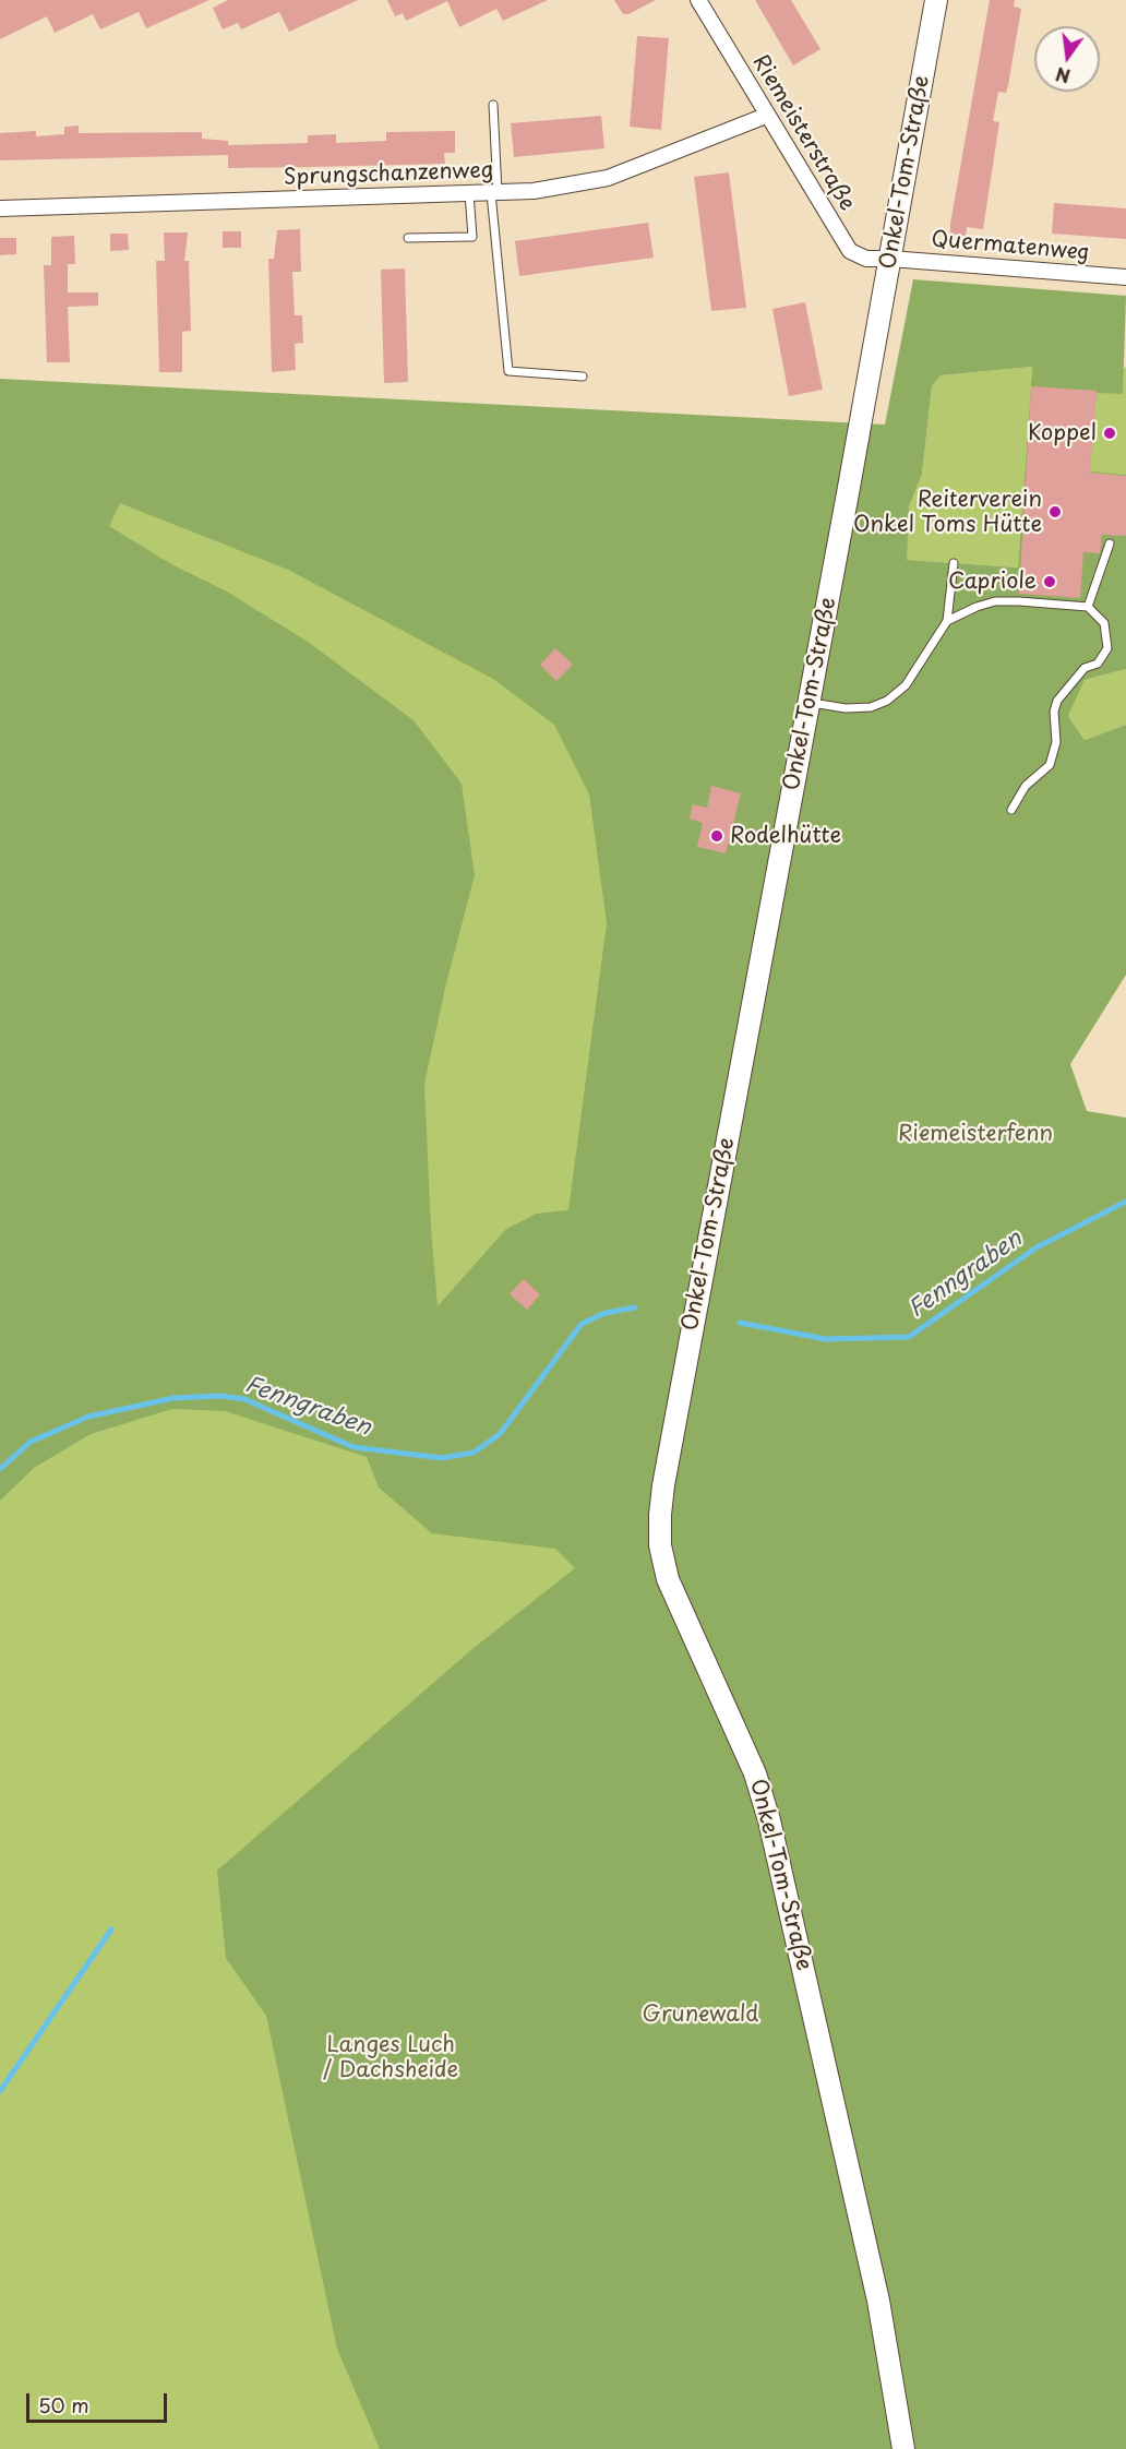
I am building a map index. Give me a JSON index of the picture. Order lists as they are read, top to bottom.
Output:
{
  "streets": {
    "main road": ["Onkel-Tom-Straße"],
    "street": ["Riemeisterstraße", "Sprungschanzenweg", "Quermatenweg"]
  },
  "crossings": [
    ["Riemeisterstraße", "Onkel-Tom-Straße"],
    ["Riemeisterstraße", "Sprungschanzenweg"],
    ["Riemeisterstraße", "Quermatenweg"],
    ["Onkel-Tom-Straße", "Quermatenweg"]
  ],
  "water": ["Fenngraben"],
  "parks": ["Riemeisterfenn", "Grunewald", "Langes Luch / Dachsheide"],
  "places": [
    "Koppel",
    "Reiterverein Onkel Toms Hütte",
    "Capriole",
    "Rodelhütte"
  ],
  "scale_bar": "50 m",
  "north": "bottom"
}
